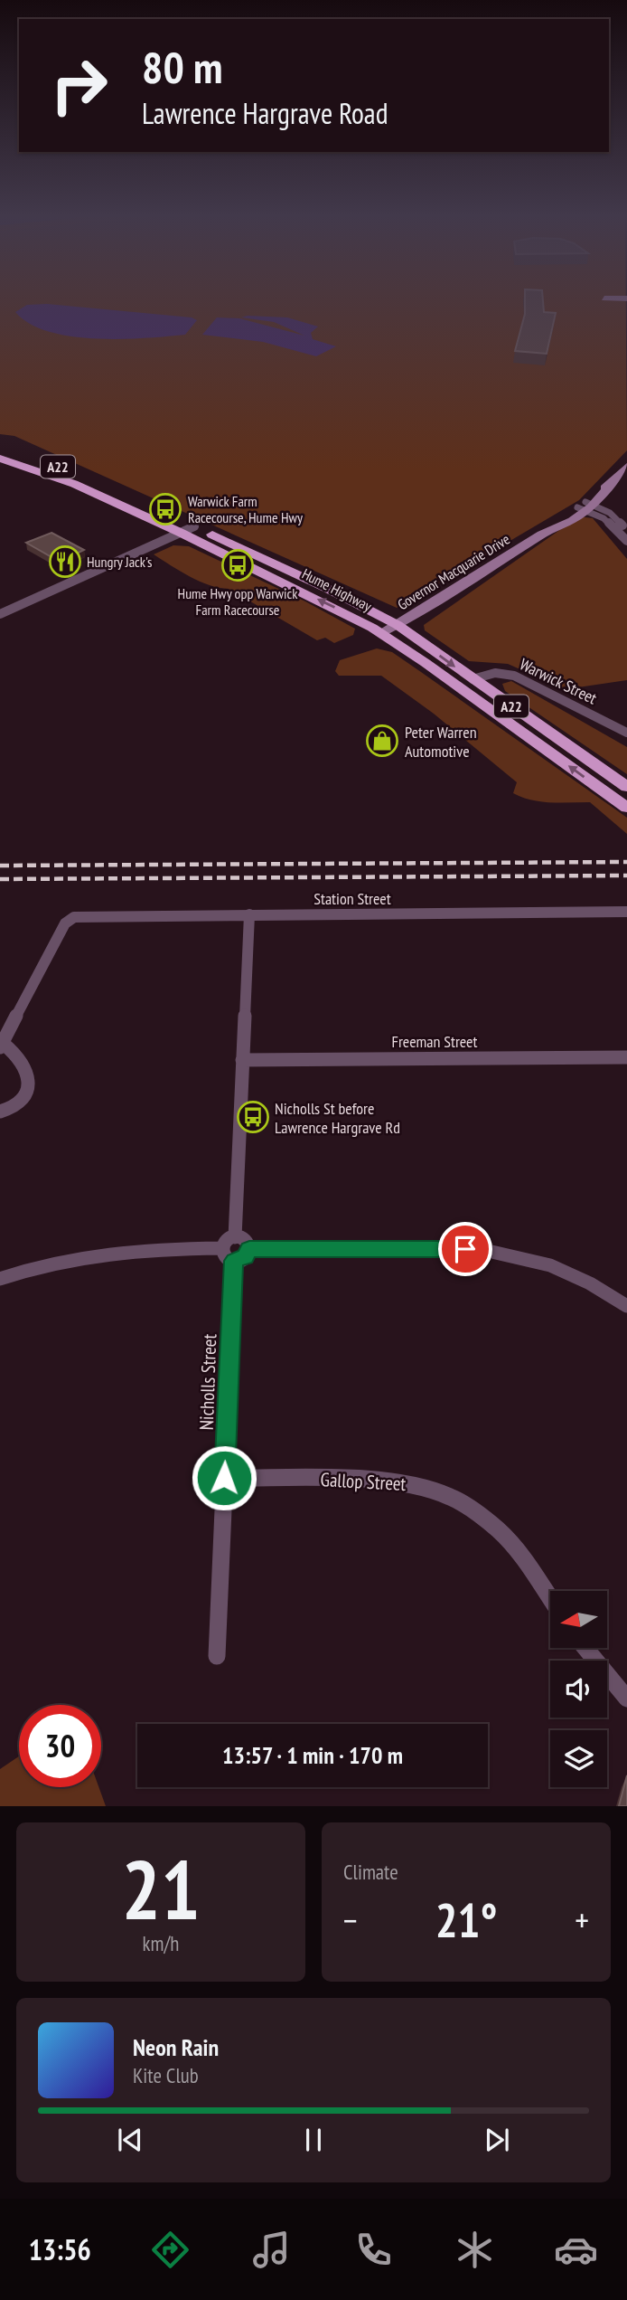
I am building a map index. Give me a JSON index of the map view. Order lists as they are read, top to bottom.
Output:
{
  "streets": {
    "highway": ["A22", "Hume Highway"],
    "main road": ["Governor Macquarie Drive"],
    "street": [
      "Warwick Street",
      "Station Street",
      "Freeman Street",
      "Nicholls Street",
      "Gallop Street"
    ]
  },
  "crossings": [
    ["Governor Macquarie Drive", "Hume Highway"],
    ["Hume Highway", "Warwick Street"],
    ["Nicholls Street", "Gallop Street"]
  ],
  "places": {
    "bus stop": ["Warwick Farm Racecourse, Hume Hwy", "Hume Hwy opp Warwick Farm Racecourse", "Nicholls St before Lawrence Hargrave Rd"],
    "restaurant": ["Hungry Jack's"],
    "shop": ["Peter Warren Automotive"]
  },
  "north": "left",
  "page": {
    "turn": ["80 m", "Lawrence Hargrave Road"],
    "limit": "30",
    "trip": "13:57 · 1 min · 170 m",
    "tile": [
      ["21", "km/h"],
      "Climate"
    ],
    "heat": ["−", "21°", "+"],
    "song": ["Neon Rain", "Kite Club"],
    "tabs": "13:56"
  }
}
